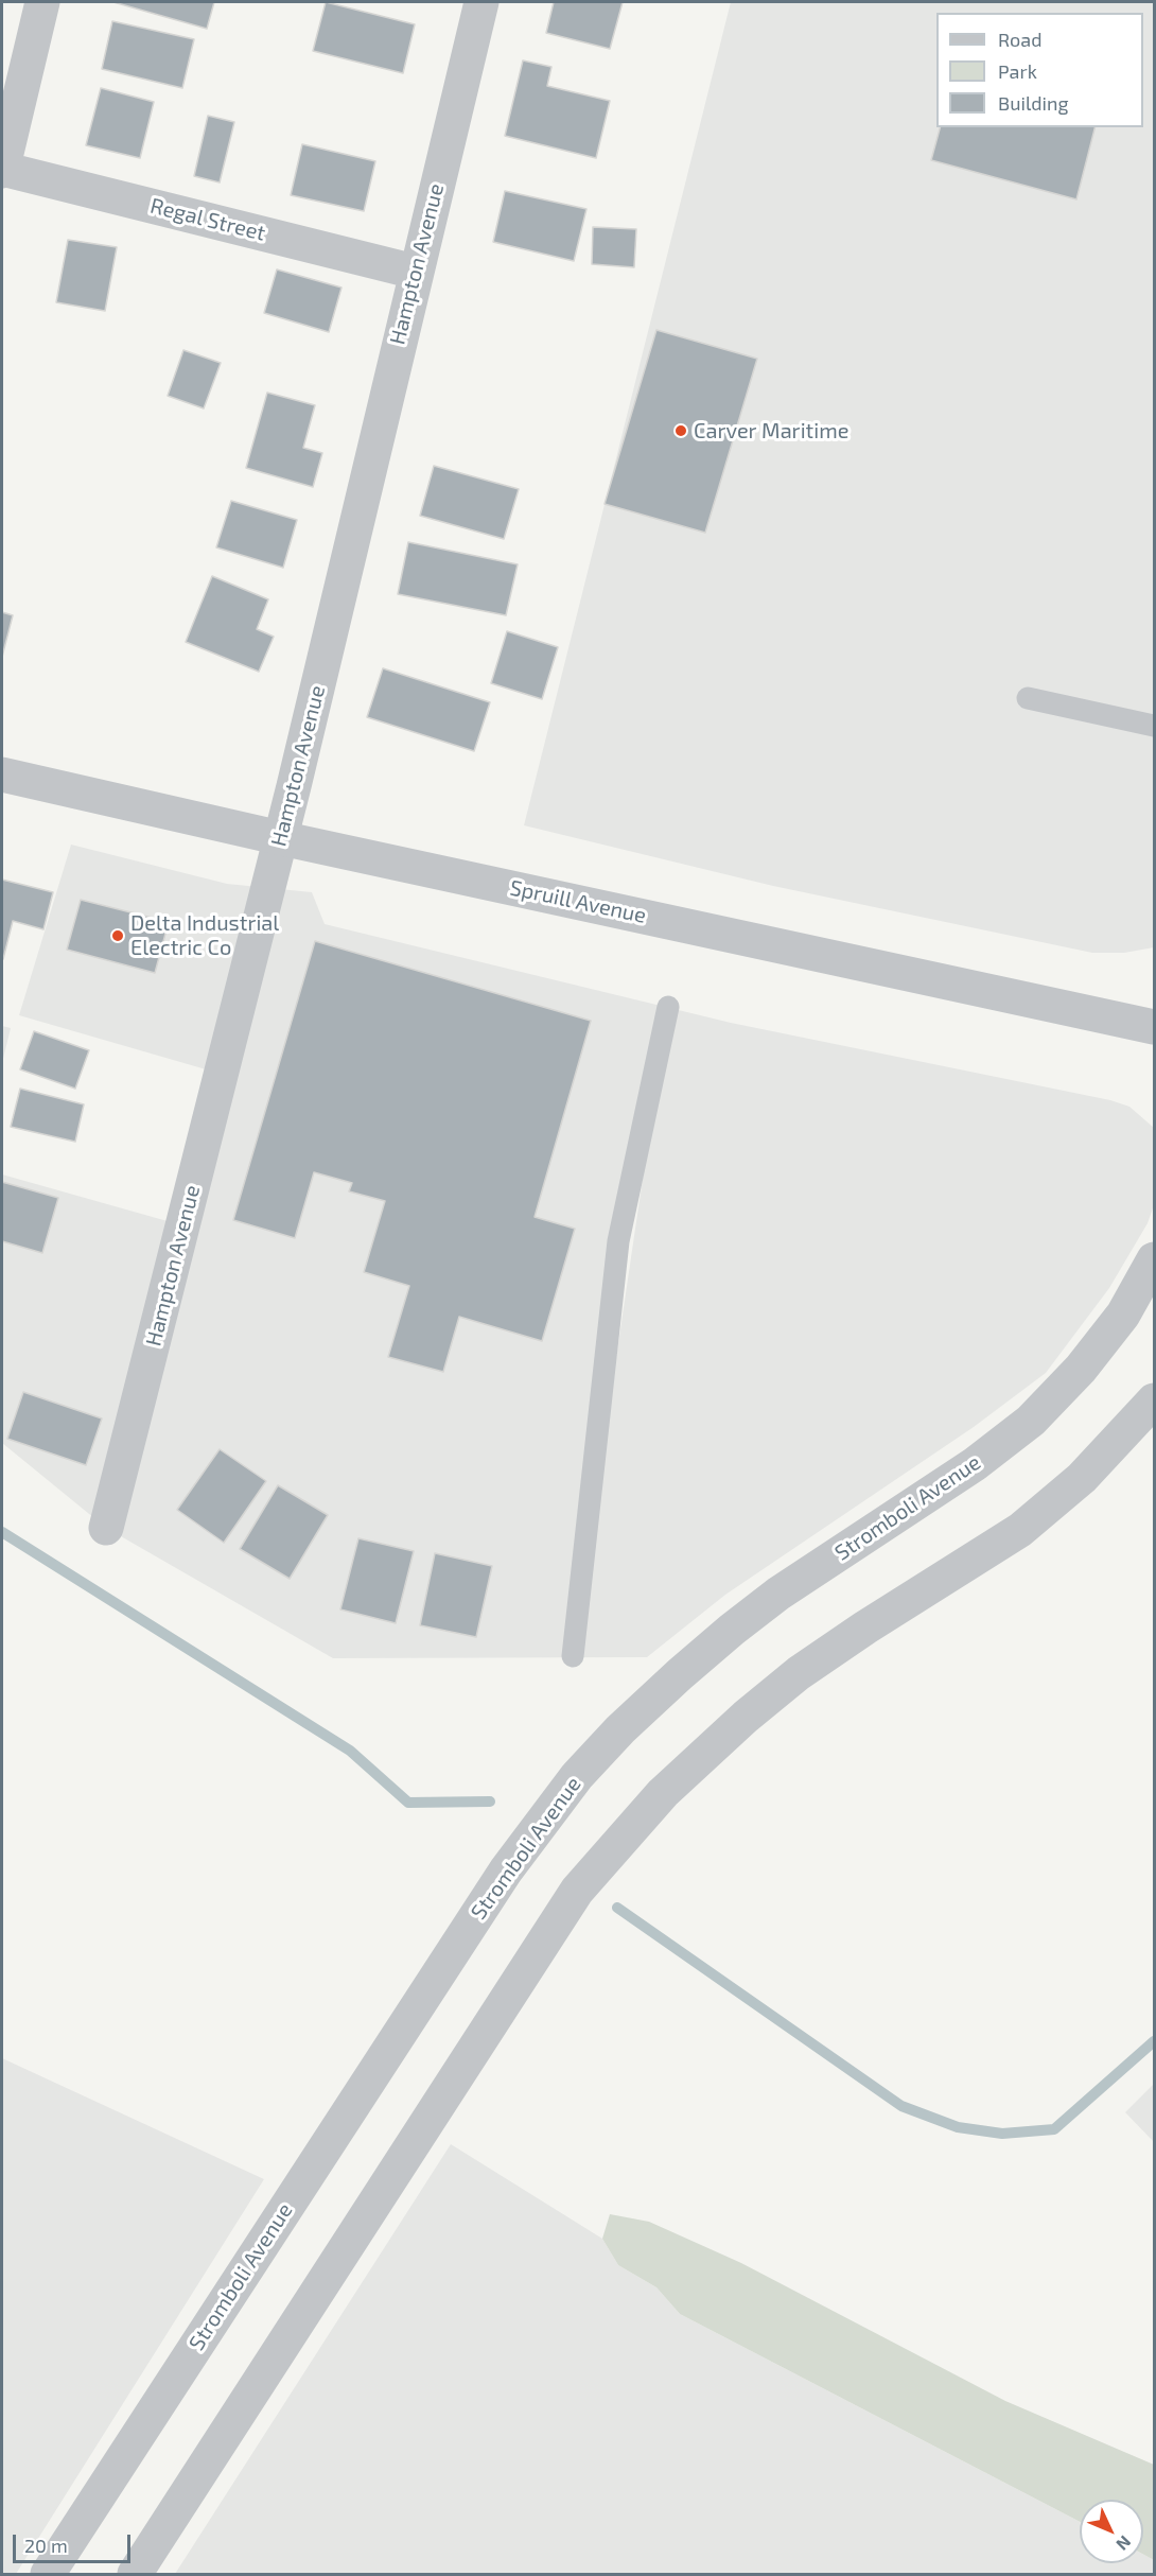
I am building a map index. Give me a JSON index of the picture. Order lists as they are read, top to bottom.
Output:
{
  "streets": {
    "street": [
      "Regal Street",
      "Hampton Avenue",
      "Spruill Avenue",
      "Stromboli Avenue"
    ]
  },
  "crossings": [
    ["Regal Street", "Hampton Avenue"],
    ["Hampton Avenue", "Spruill Avenue"]
  ],
  "places": ["Carver Maritime", "Delta Industrial Electric Co"],
  "legend": ["Road", "Park", "Building"],
  "scale_bar": "20 m",
  "north": "bottom right"
}
